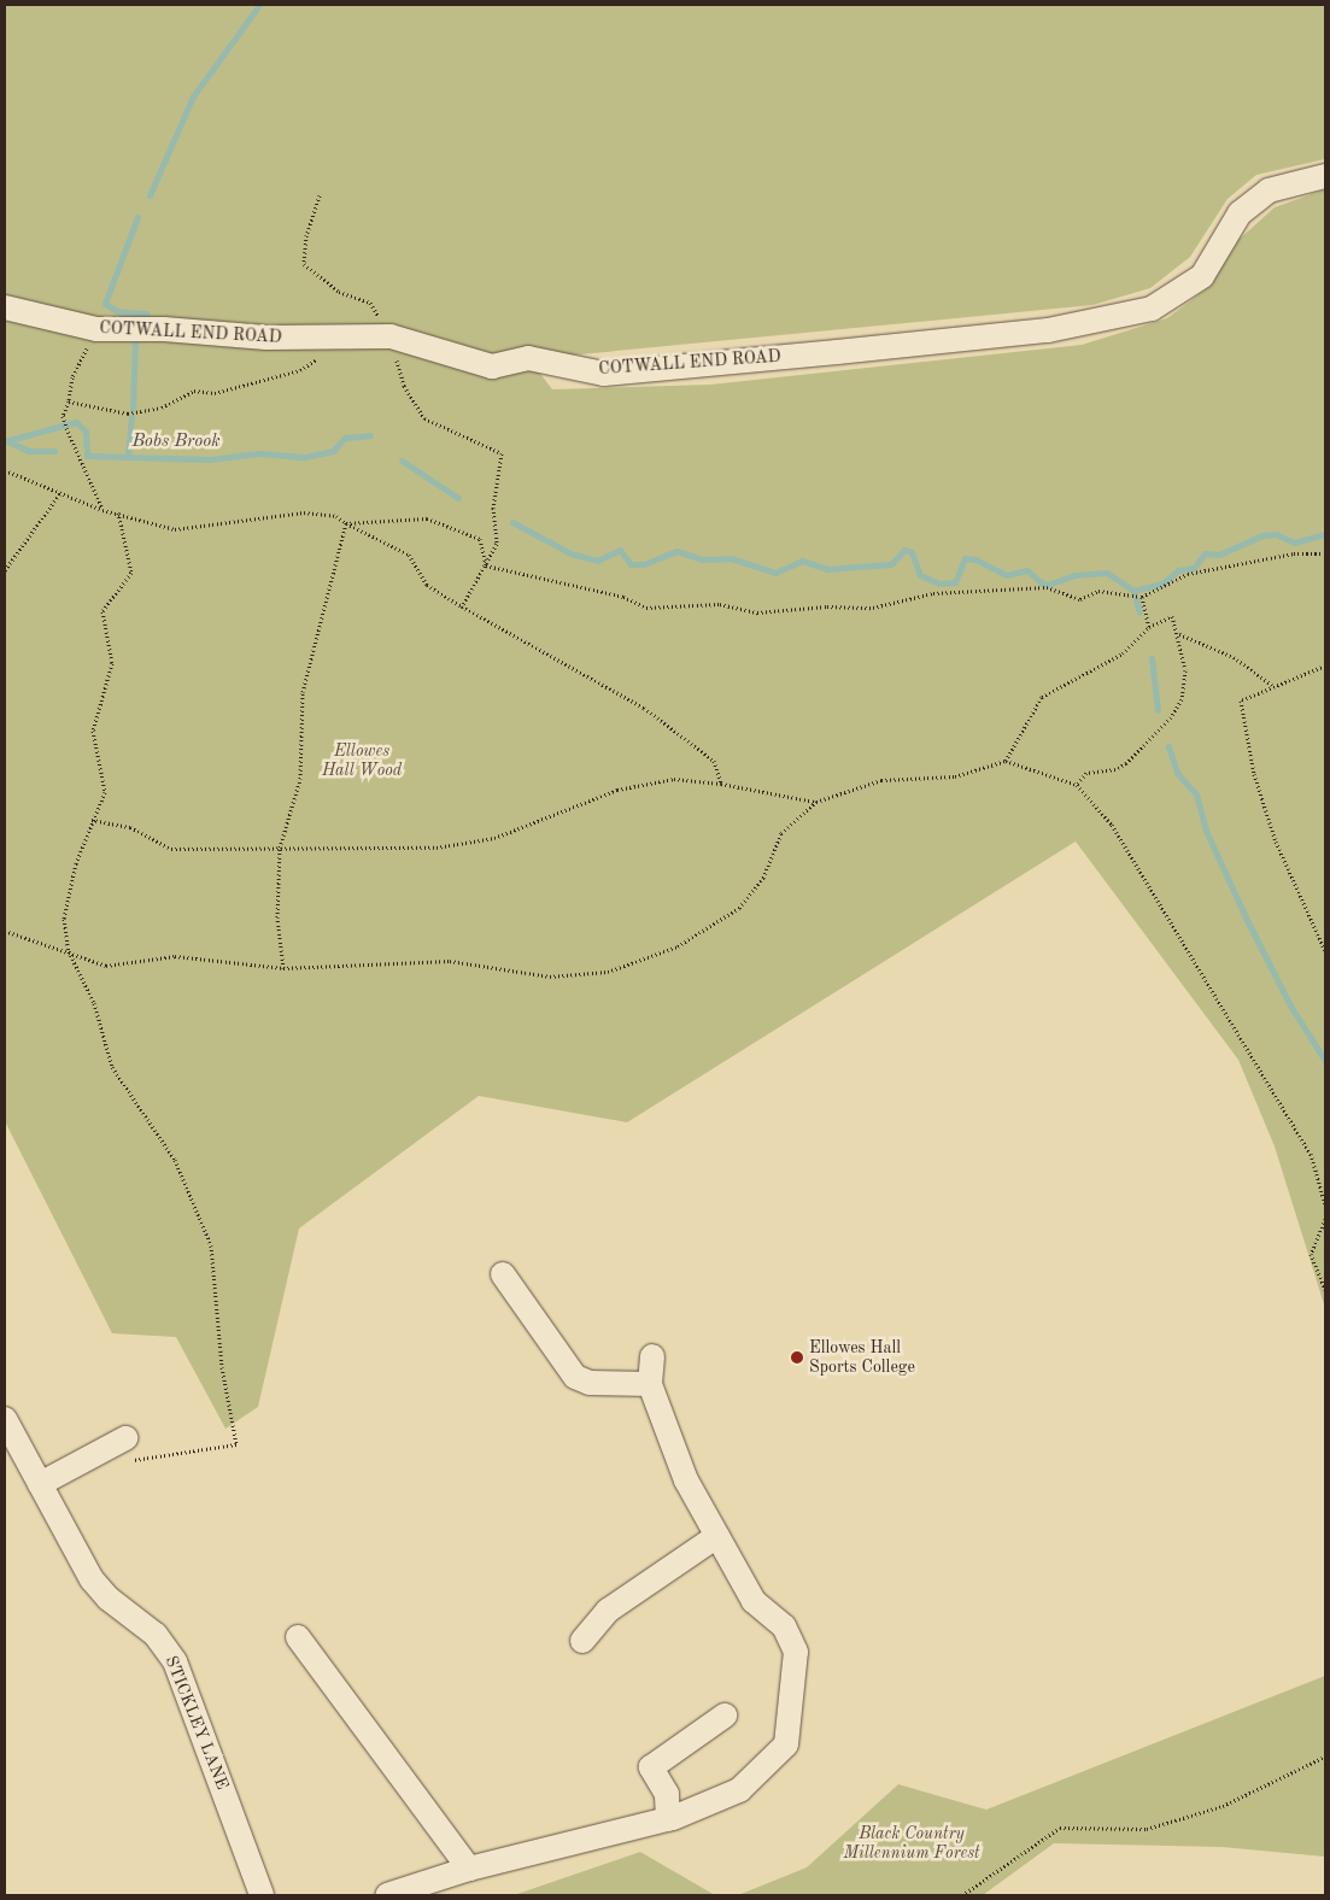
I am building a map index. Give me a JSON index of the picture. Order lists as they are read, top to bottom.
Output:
{
  "streets": {
    "street": ["COTWALL END ROAD", "STICKLEY LANE"]
  },
  "water": ["Bobs Brook"],
  "parks": ["Ellowes Hall Wood", "Black Country Millennium Forest"],
  "places": ["Ellowes Hall Sports College"]
}
